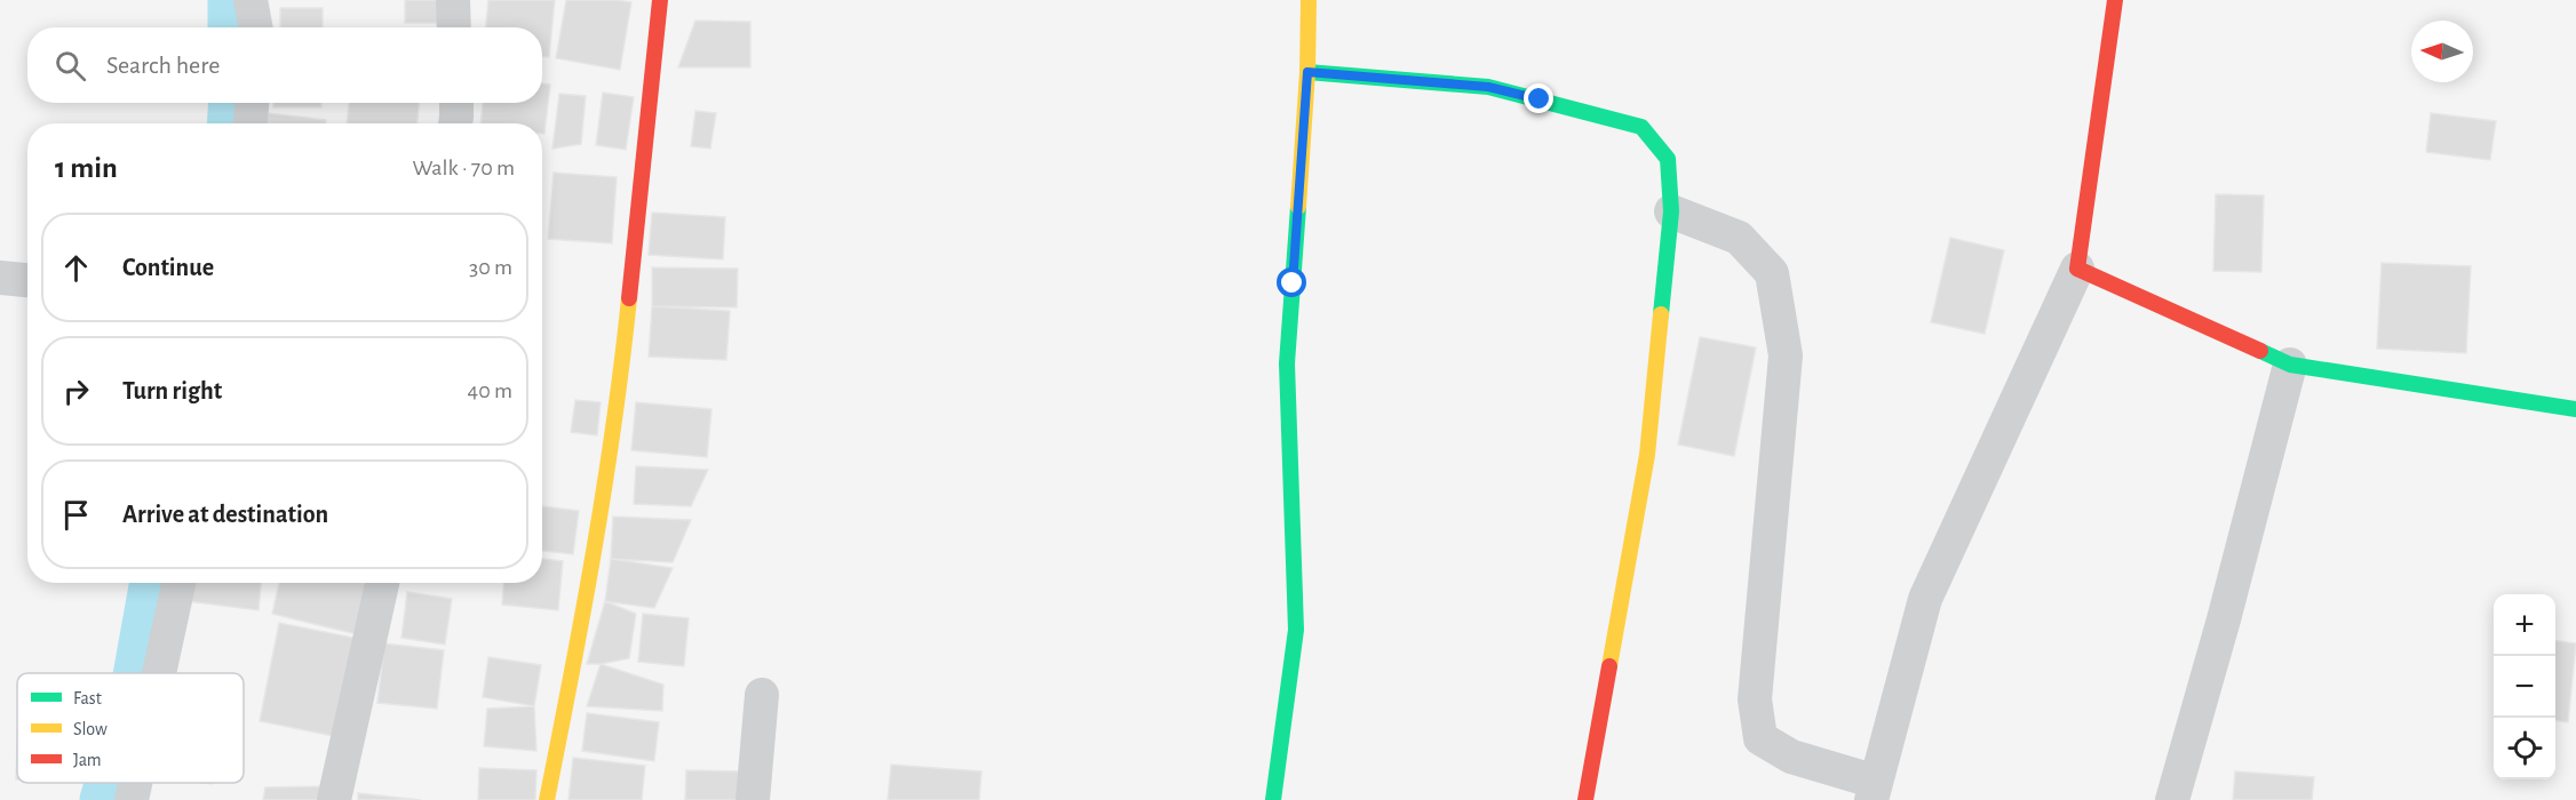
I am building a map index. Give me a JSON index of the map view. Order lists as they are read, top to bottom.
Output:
{
  "legend": ["Fast", "Slow", "Jam"],
  "north": "left",
  "page": {
    "search": "Search here",
    "heading": ["1 min", "Walk · 70 m"],
    "list": [
      ["Continue", "30 m"],
      ["Turn right", "40 m"],
      "Arrive at destination"
    ],
    "map_buttons": ["+", "−"]
  }
}
